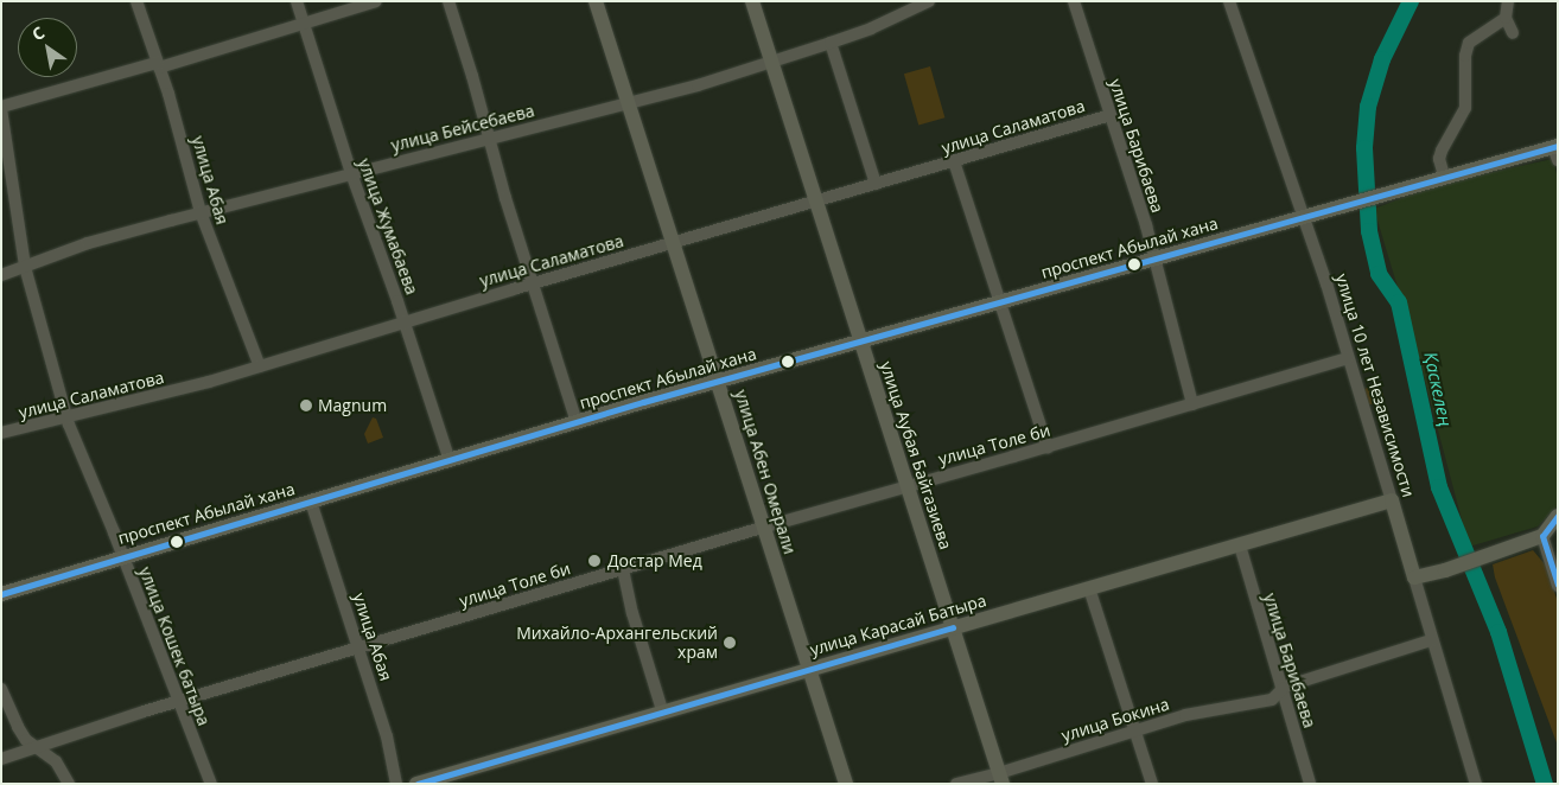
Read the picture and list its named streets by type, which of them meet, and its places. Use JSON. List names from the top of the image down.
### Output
{
  "streets": {
    "main road": [
      "проспект Абылай хана",
      "улица 10 лет Независимости",
      "улица Аубая Байгазиева",
      "улица Абен Омерали",
      "улица Карасай Батыра"
    ],
    "street": [
      "улица Саламатова",
      "улица Бейсебаева",
      "улица Барибаева",
      "улица Абая",
      "улица Жумабаева",
      "улица Толе би",
      "улица Кошек батыра",
      "улица Бокина"
    ]
  },
  "crossings": [
    ["улица Саламатова", "улица Барибаева"],
    ["улица Саламатова", "улица Абая"],
    ["улица Саламатова", "улица Жумабаева"],
    ["улица Саламатова", "улица Аубая Байгазиева"],
    ["улица Саламатова", "улица Абен Омерали"],
    ["улица Саламатова", "улица Кошек батыра"],
    ["улица Бейсебаева", "улица Абая"],
    ["улица Бейсебаева", "улица Жумабаева"],
    ["улица Бейсебаева", "улица Аубая Байгазиева"],
    ["улица Бейсебаева", "улица Абен Омерали"],
    ["улица Бейсебаева", "улица Кошек батыра"],
    ["улица Барибаева", "проспект Абылай хана"],
    ["улица Барибаева", "улица Толе би"],
    ["улица Барибаева", "улица Карасай Батыра"],
    ["улица Барибаева", "улица Бокина"],
    ["улица Абая", "проспект Абылай хана"],
    ["улица Абая", "улица Толе би"],
    ["улица Жумабаева", "проспект Абылай хана"],
    ["проспект Абылай хана", "улица 10 лет Независимости"],
    ["проспект Абылай хана", "улица Аубая Байгазиева"],
    ["проспект Абылай хана", "улица Абен Омерали"],
    ["проспект Абылай хана", "улица Кошек батыра"],
    ["улица 10 лет Независимости", "улица Толе би"],
    ["улица 10 лет Независимости", "улица Карасай Батыра"],
    ["улица 10 лет Независимости", "улица Бокина"],
    ["улица Толе би", "улица Аубая Байгазиева"],
    ["улица Толе би", "улица Абен Омерали"],
    ["улица Толе би", "улица Кошек батыра"],
    ["улица Аубая Байгазиева", "улица Карасай Батыра"],
    ["улица Аубая Байгазиева", "улица Бокина"],
    ["улица Абен Омерали", "улица Карасай Батыра"]
  ],
  "water": ["Қаскелең"],
  "places": ["Magnum", "Достар Мед", "Михайло-Архангельский храм"],
  "north": "top left"
}
